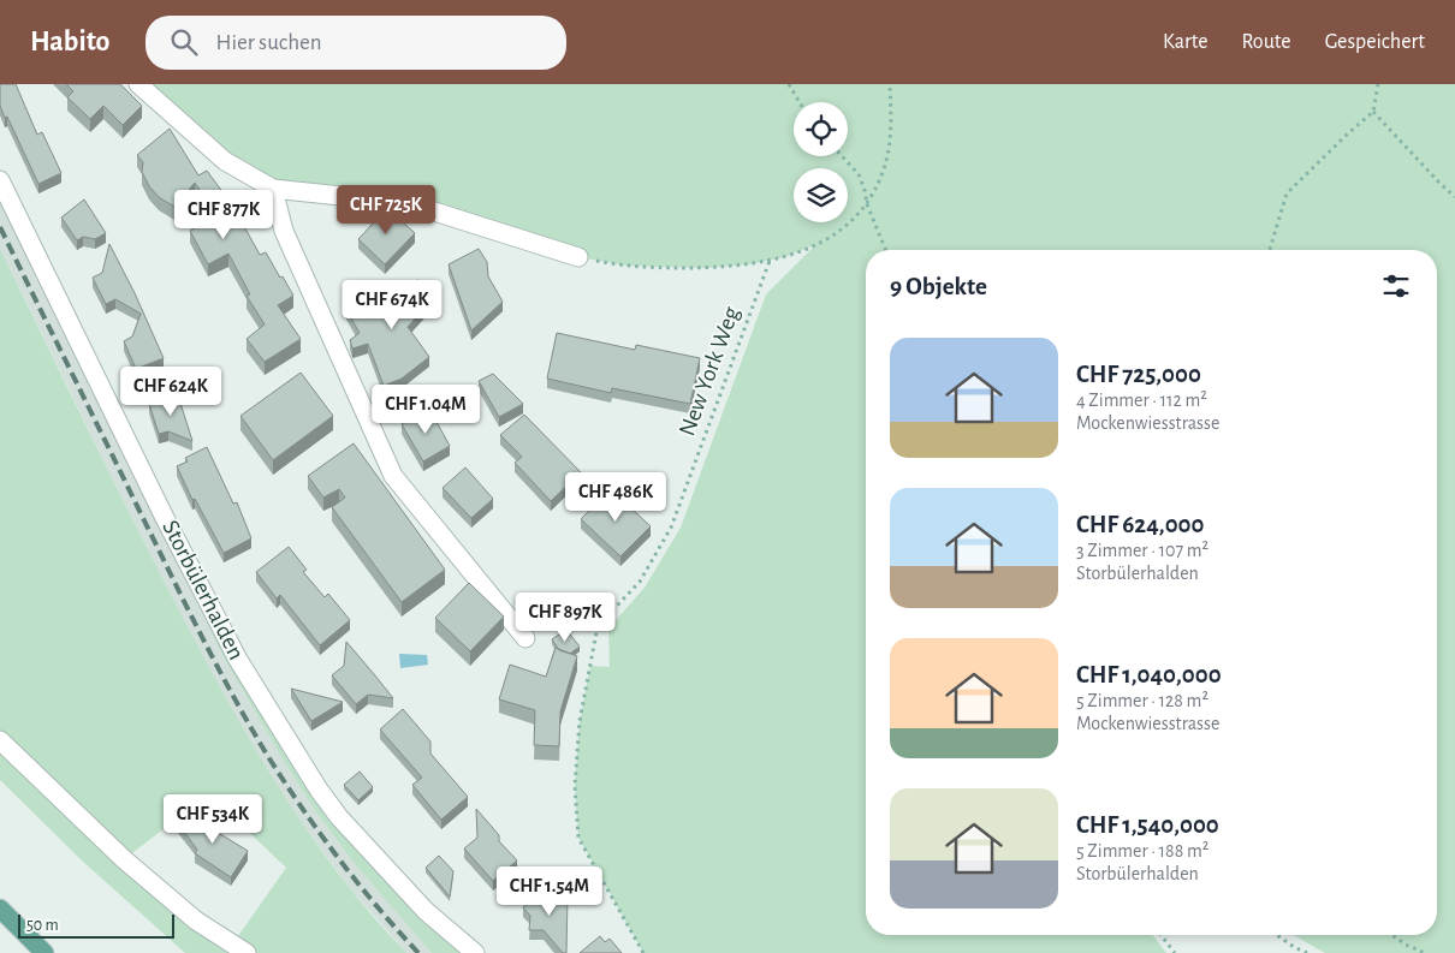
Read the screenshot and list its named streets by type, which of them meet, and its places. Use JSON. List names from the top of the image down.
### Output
{
  "streets": {
    "street": ["Storbülerhalden"],
    "path": ["New York Weg"]
  },
  "scale_bar": "50 m",
  "page": {
    "header": "Habito",
    "search": "Hier suchen",
    "nav": ["Karte", "Route", "Gespeichert"],
    "price": [
      "CHF 725K",
      "CHF 877K",
      "CHF 674K",
      "CHF 624K",
      "CHF 1.04M",
      "CHF 486K",
      "CHF 897K",
      "CHF 534K",
      "CHF 1.54M"
    ],
    "heading": "9 Objekte",
    "list": [
      {
        "name": "CHF 725,000",
        "note": "4 Zimmer · 112 m² · Mockenwiesstrasse"
      },
      {
        "name": "CHF 624,000",
        "note": "3 Zimmer · 107 m² · Storbülerhalden"
      },
      {
        "name": "CHF 1,040,000",
        "note": "5 Zimmer · 128 m² · Mockenwiesstrasse"
      },
      {
        "name": "CHF 1,540,000",
        "note": "5 Zimmer · 188 m² · Storbülerhalden"
      }
    ],
    "scale": "50 m"
  }
}
